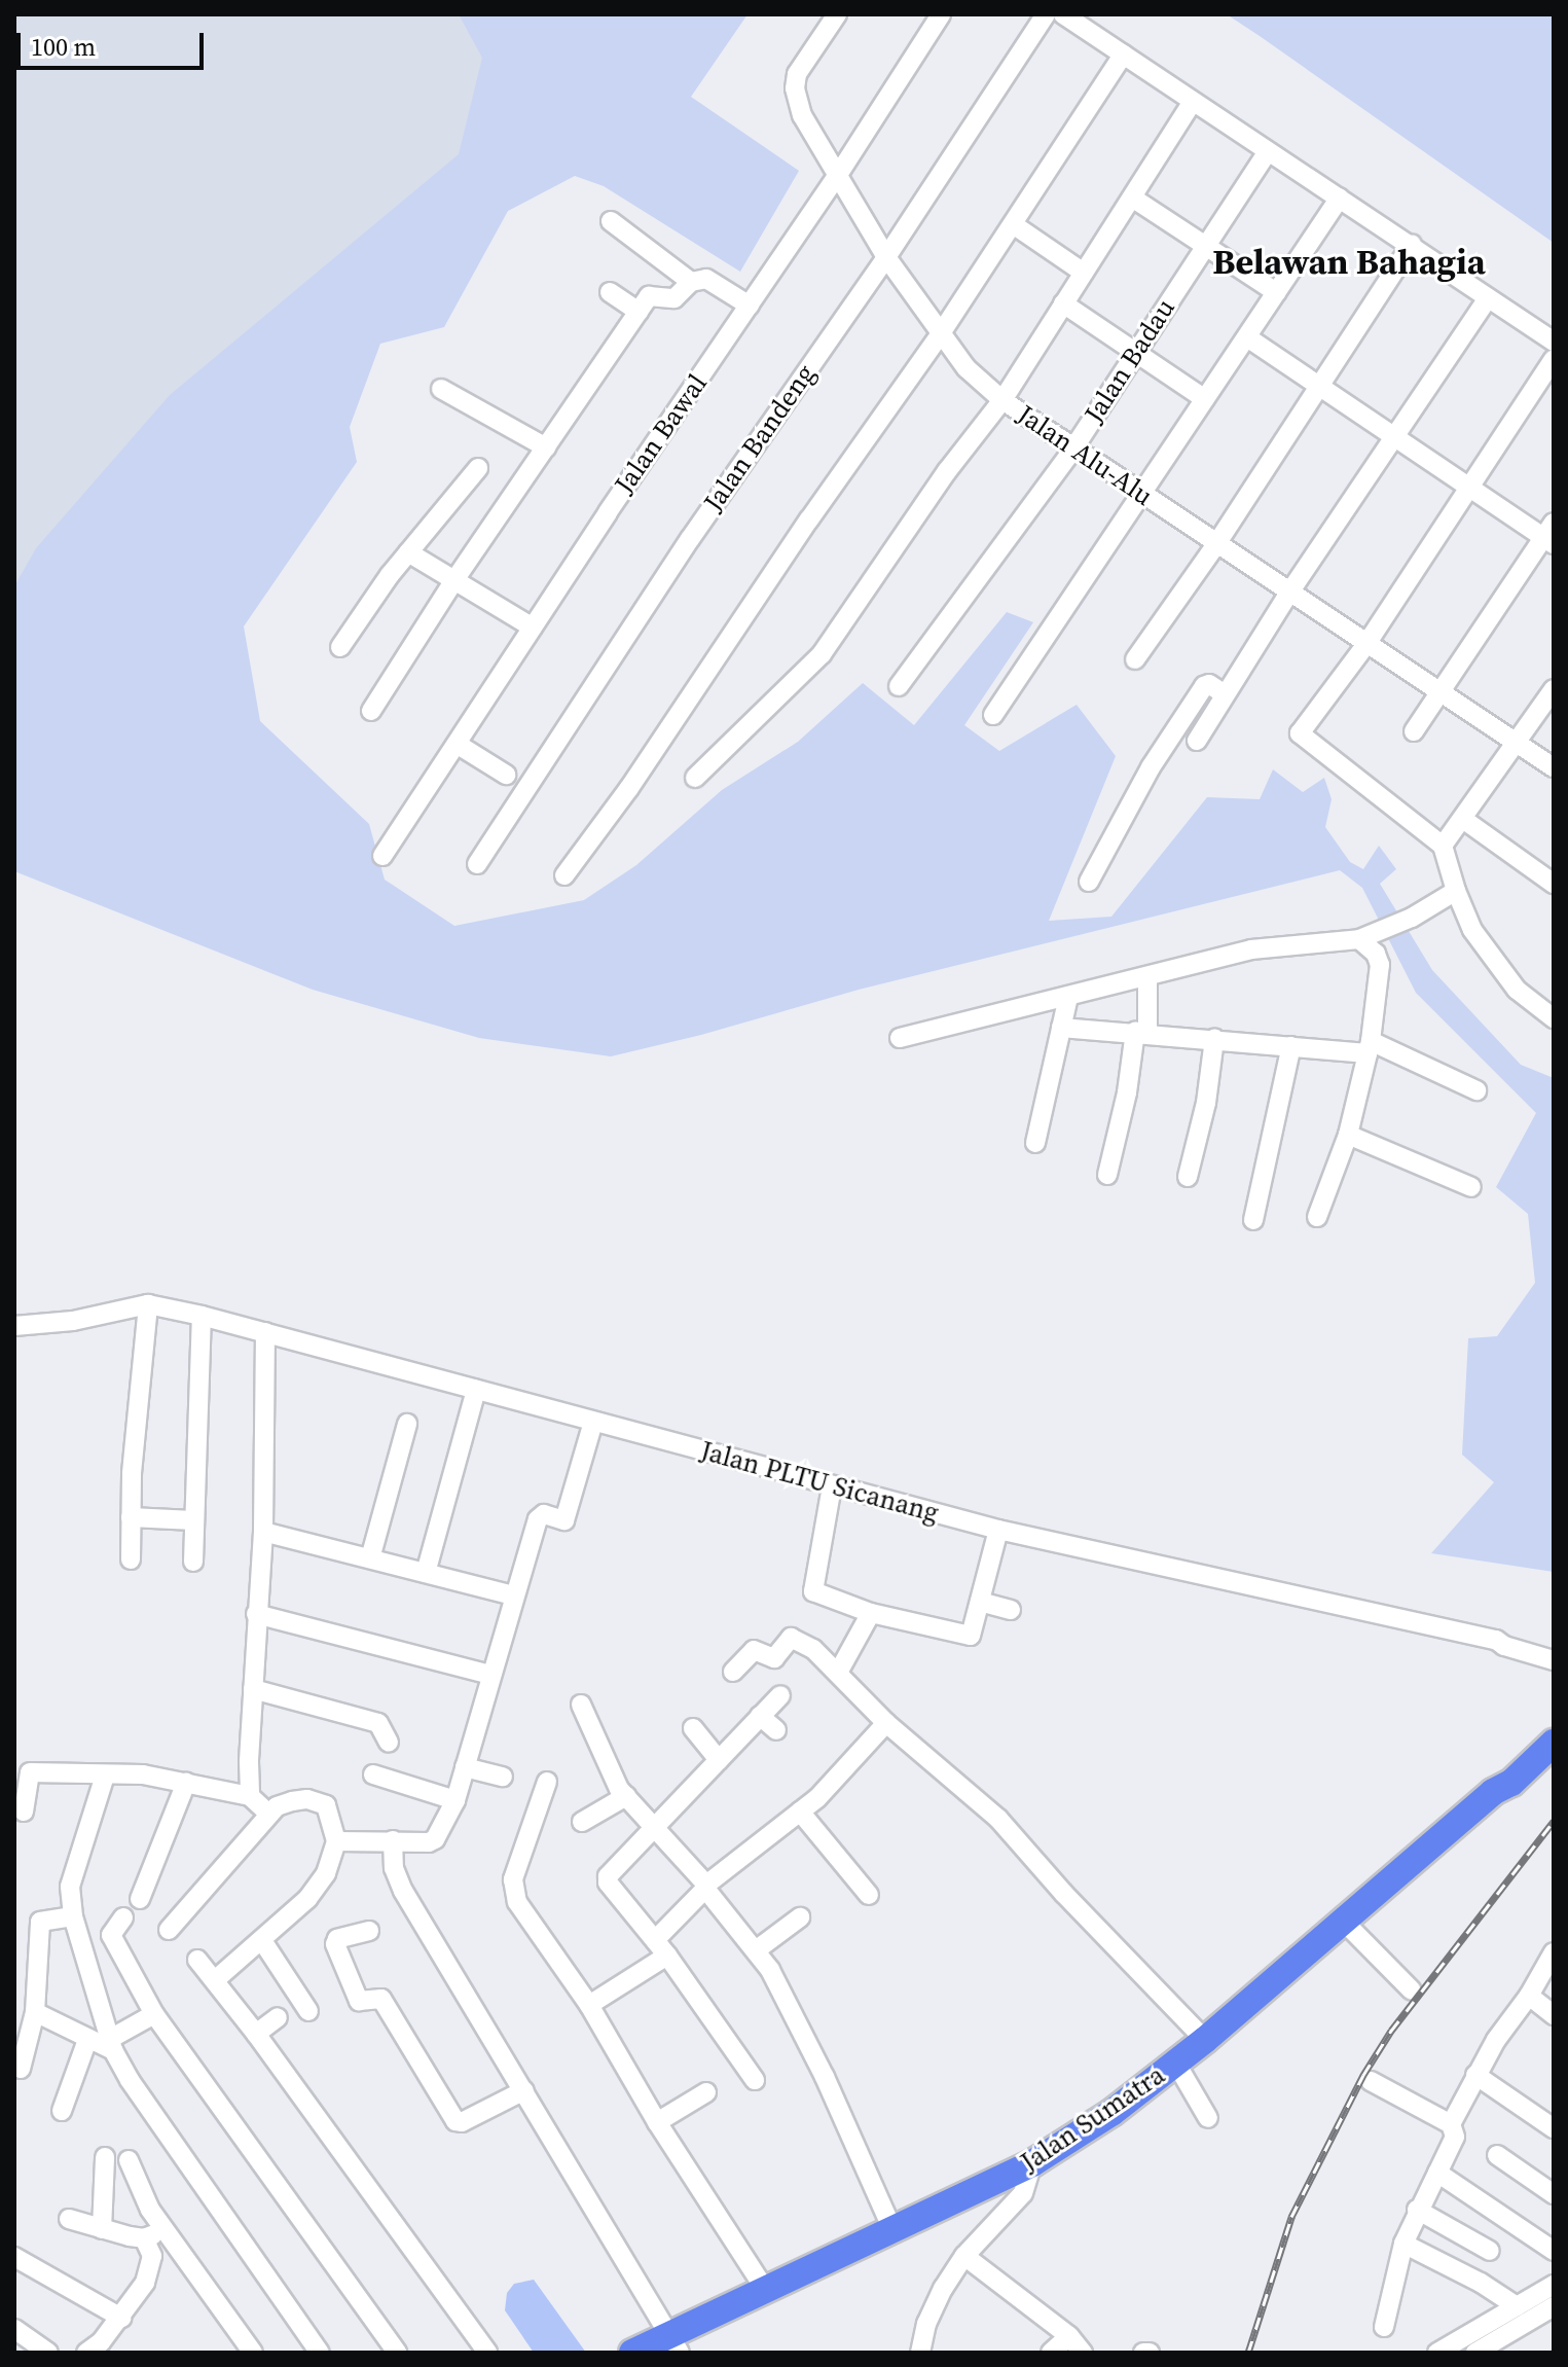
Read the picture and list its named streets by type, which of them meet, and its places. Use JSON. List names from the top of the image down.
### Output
{
  "streets": {
    "highway": ["Jalan Sumatra"],
    "street": [
      "Jalan Badau",
      "Jalan Bawal",
      "Jalan Bandeng",
      "Jalan Alu-Alu",
      "Jalan PLTU Sicanang"
    ]
  },
  "crossings": [
    ["Jalan Badau", "Jalan Alu-Alu"],
    ["Jalan Bawal", "Jalan Alu-Alu"],
    ["Jalan Bandeng", "Jalan Alu-Alu"]
  ],
  "districts": ["Belawan Bahagia"],
  "scale_bar": "100 m"
}
